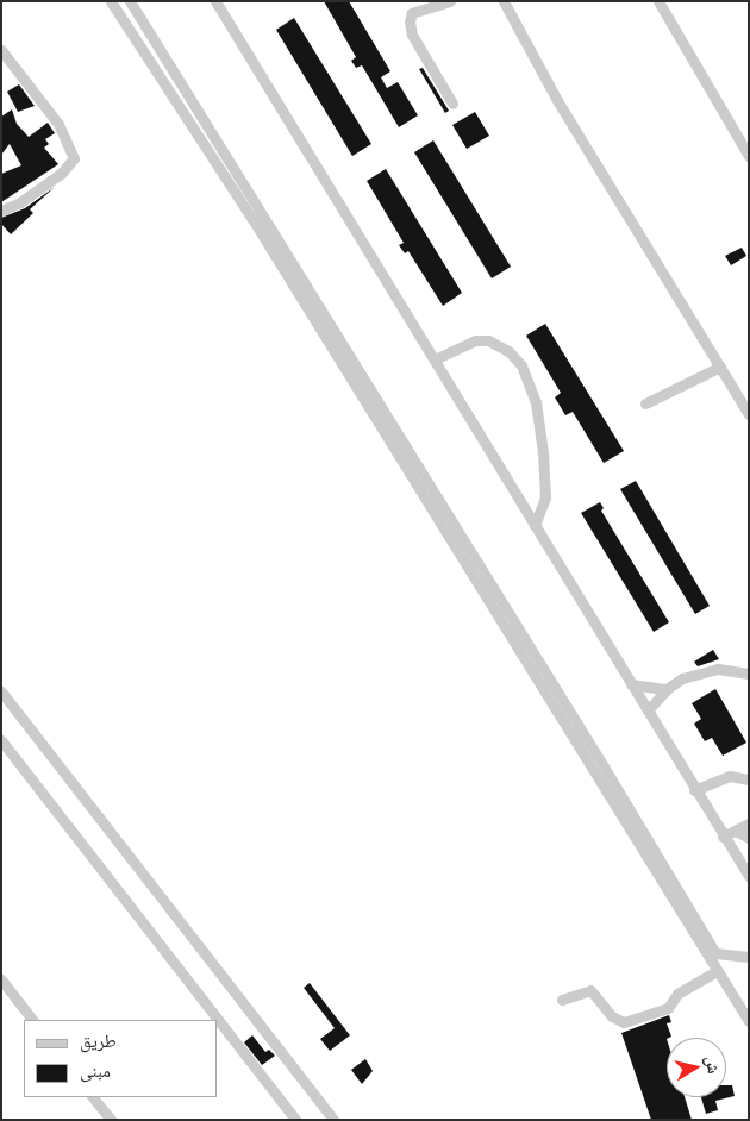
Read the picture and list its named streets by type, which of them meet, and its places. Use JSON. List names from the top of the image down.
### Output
{
  "legend": ["طريق", "مبنى"],
  "north": "right"
}
